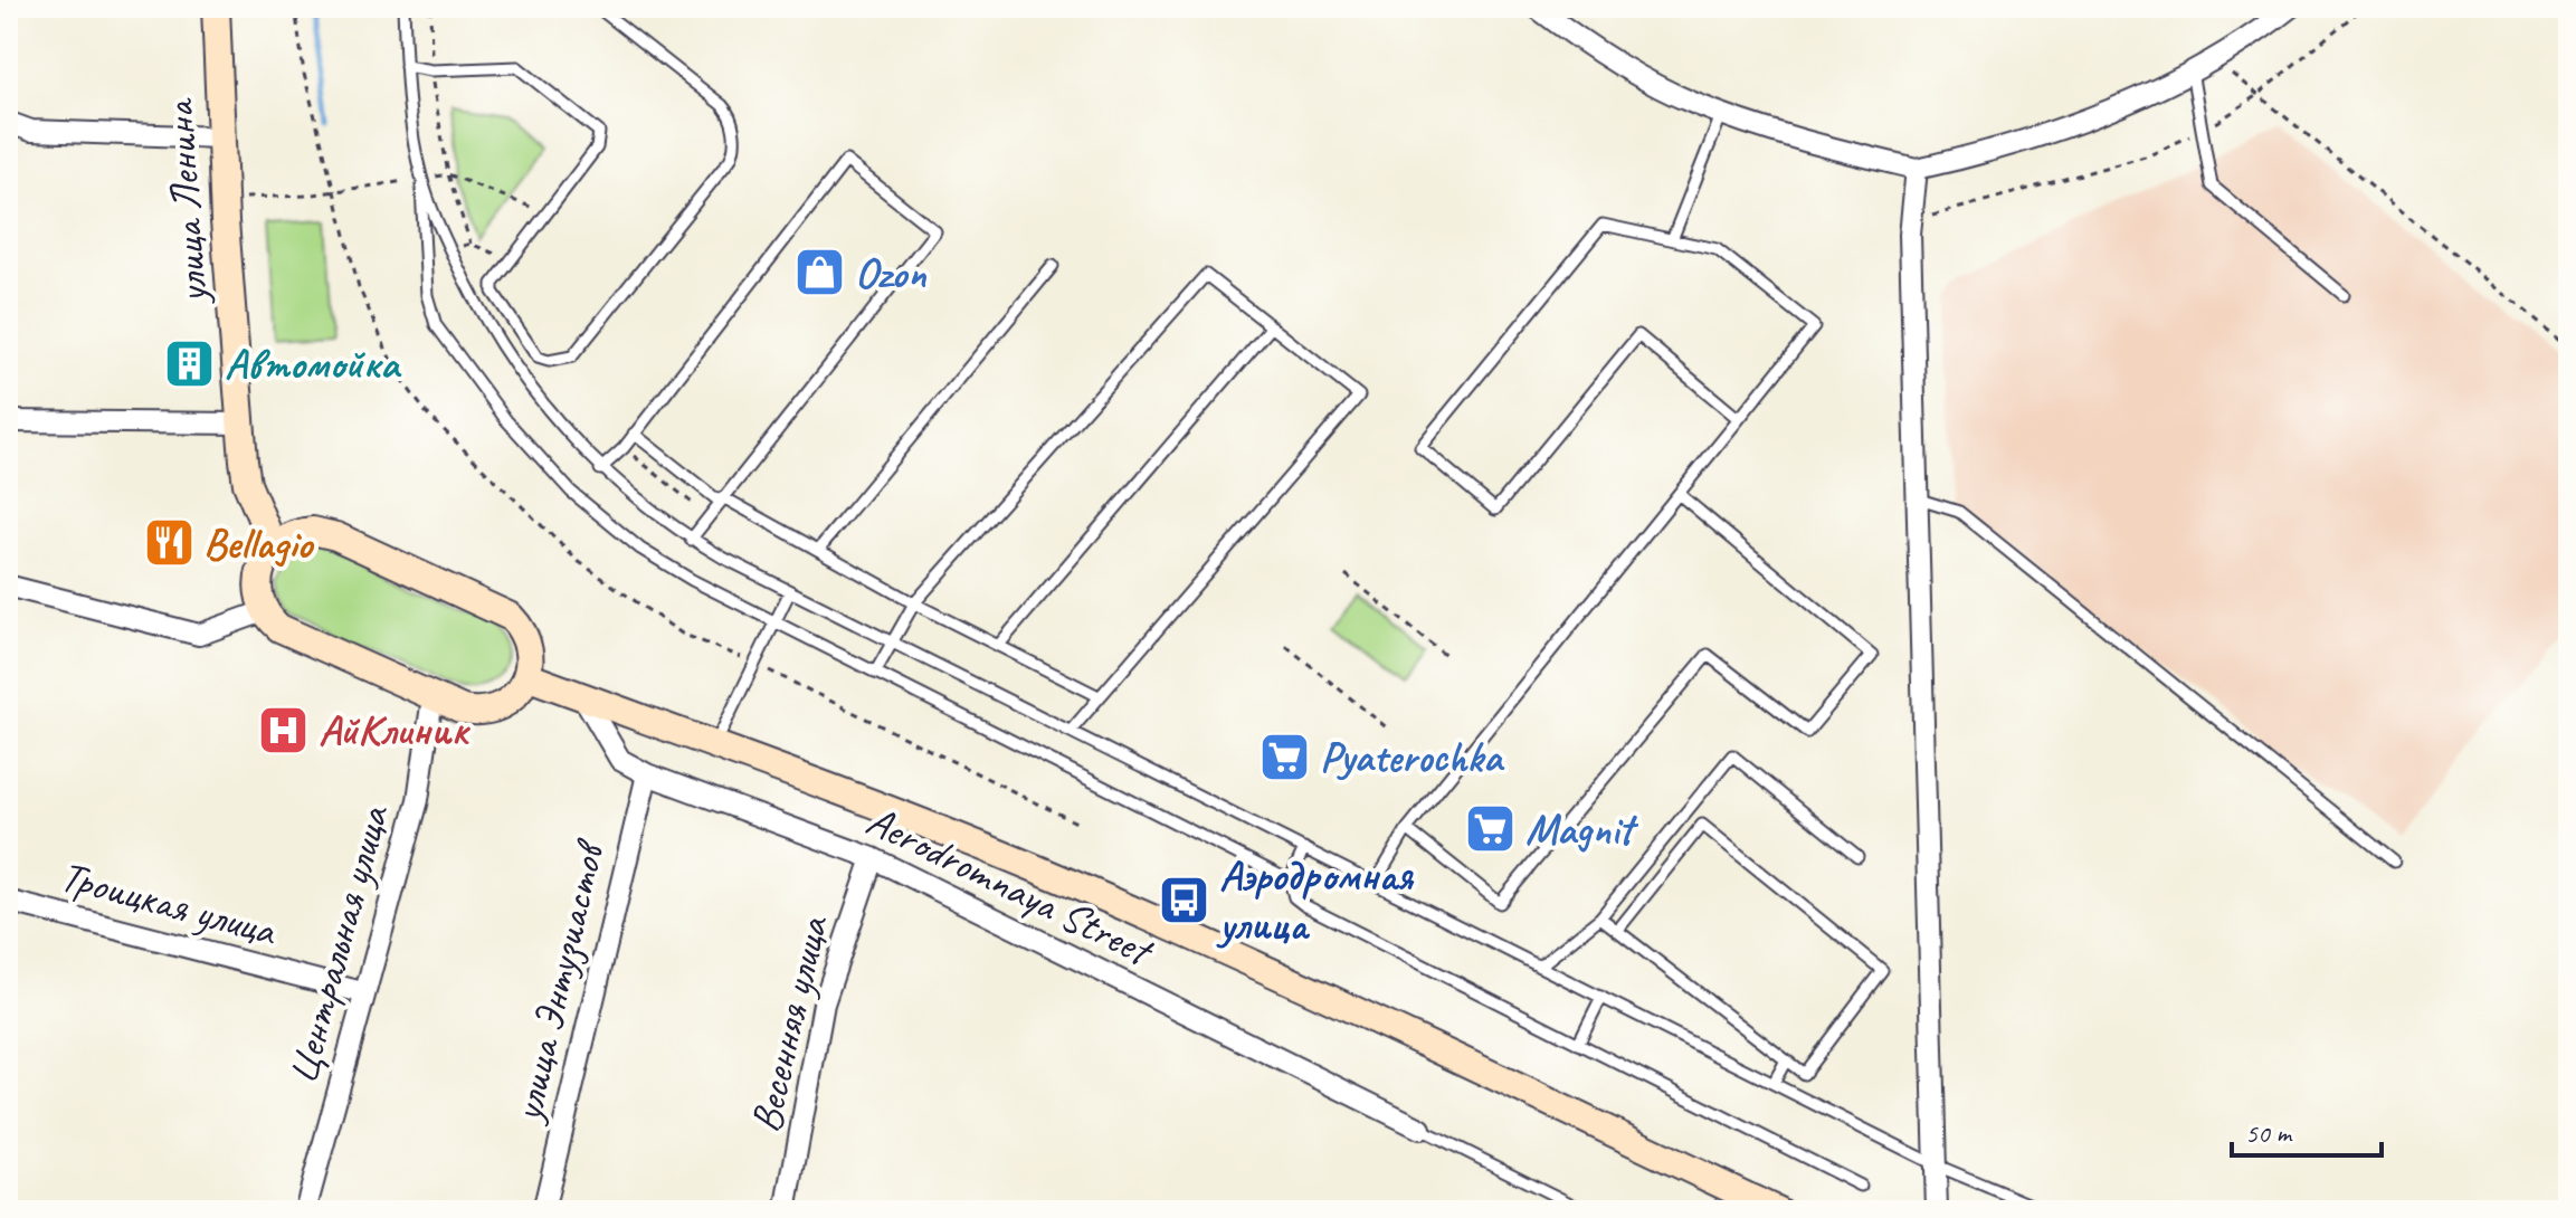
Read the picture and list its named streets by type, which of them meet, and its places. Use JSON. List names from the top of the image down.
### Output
{
  "streets": {
    "street": [
      "улица Ленина",
      "Aerodromnaya Street",
      "Троицкая улица",
      "Центральная улица",
      "улица Энтузиастов",
      "Весенняя улица"
    ]
  },
  "crossings": [
    ["Aerodromnaya Street", "улица Энтузиастов"],
    ["Aerodromnaya Street", "Весенняя улица"],
    ["Троицкая улица", "Центральная улица"]
  ],
  "places": {
    "shop": ["Ozon"],
    "building": ["Автомойка"],
    "restaurant": ["Bellagio"],
    "hospital": ["АйКлиник"],
    "supermarket": ["Pyaterochka", "Magnit"],
    "bus stop": ["Аэродромная улица"]
  },
  "scale_bar": "50 m"
}
